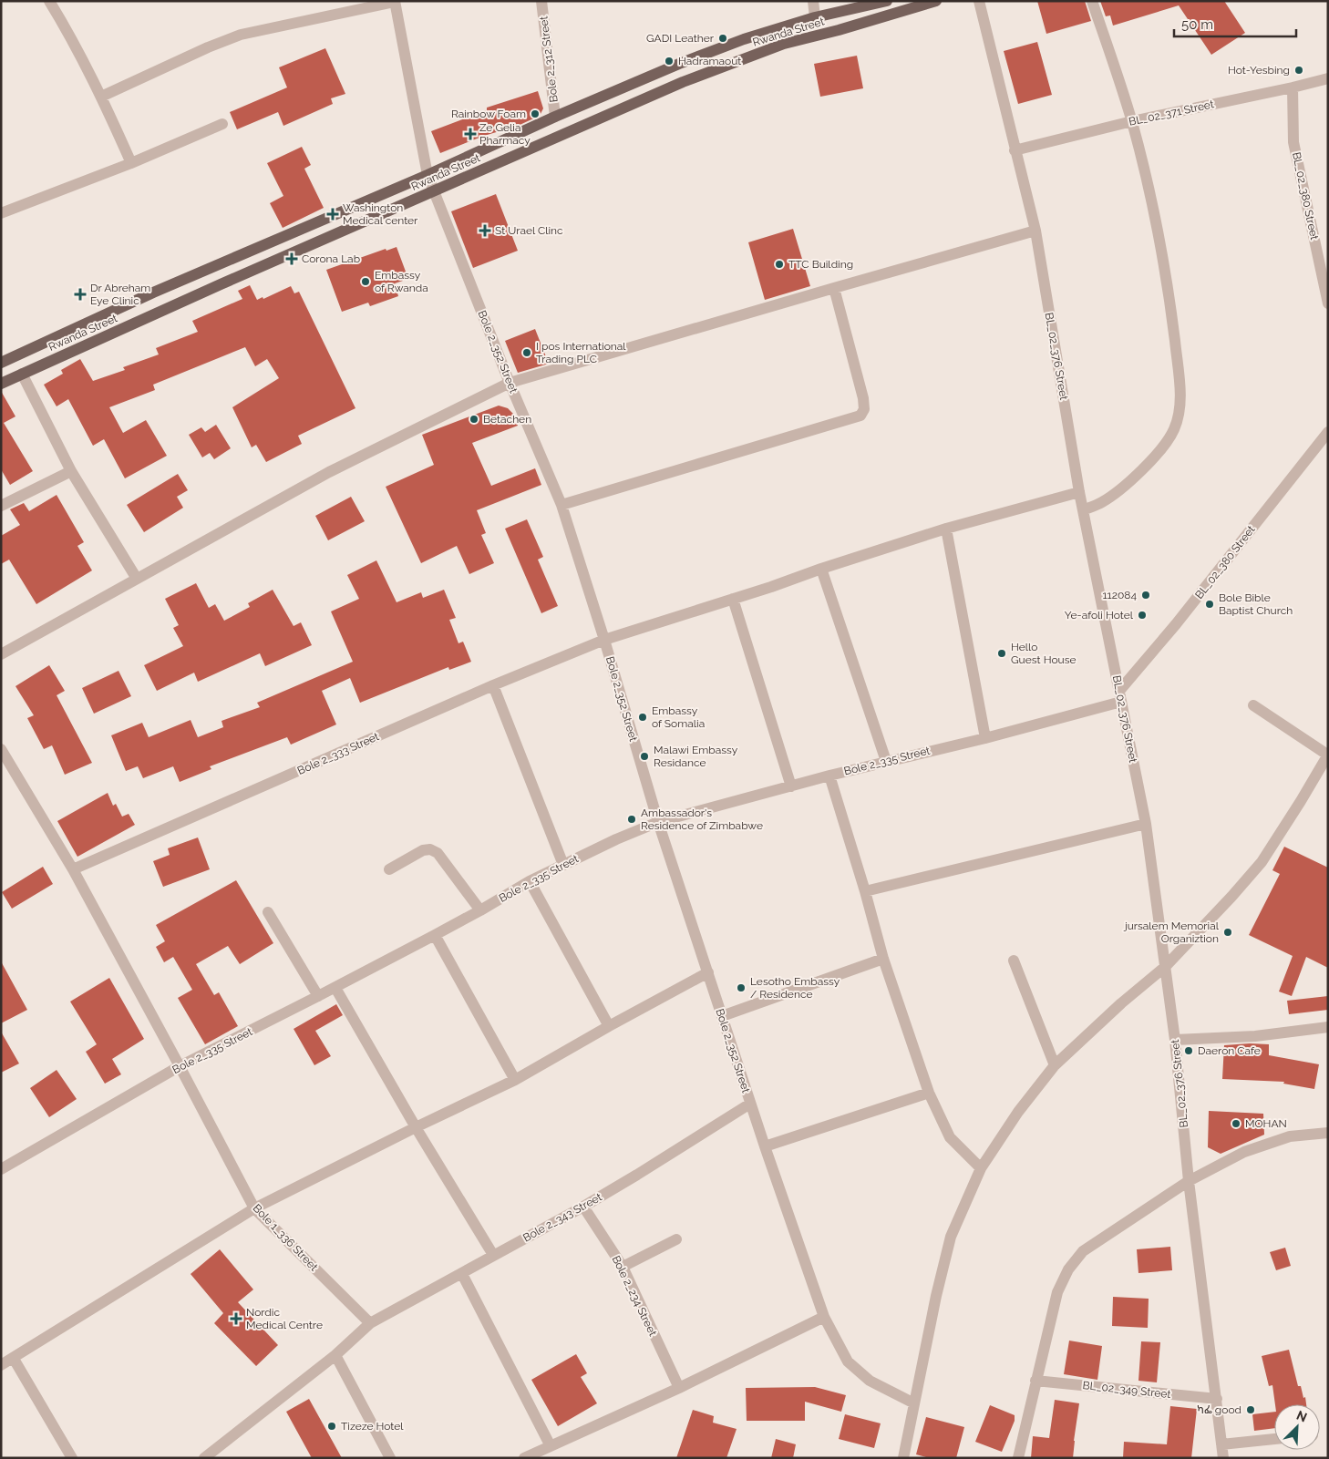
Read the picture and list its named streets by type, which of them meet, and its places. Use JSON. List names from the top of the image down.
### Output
{
  "streets": {
    "main road": ["Rwanda Street"],
    "street": [
      "Bole 2_312 Street",
      "BL_02_371 Street",
      "BL_02_380 Street",
      "Bole 2_352 Street",
      "BL_02_376 Street",
      "Bole 2_333 Street",
      "Bole 2_335 Street",
      "Bole 2_343 Street",
      "Bole 1_336 Street",
      "Bole 2_234 Street",
      "BL_02_349 Street"
    ]
  },
  "crossings": [
    ["Rwanda Street", "Bole 2_312 Street"],
    ["Rwanda Street", "Bole 2_352 Street"],
    ["BL_02_371 Street", "BL_02_380 Street"],
    ["BL_02_371 Street", "BL_02_376 Street"],
    ["BL_02_380 Street", "BL_02_376 Street"],
    ["BL_02_380 Street", "Bole 2_335 Street"],
    ["Bole 2_352 Street", "Bole 2_333 Street"],
    ["Bole 2_352 Street", "Bole 2_335 Street"],
    ["Bole 2_352 Street", "Bole 2_343 Street"],
    ["BL_02_376 Street", "Bole 2_333 Street"],
    ["BL_02_376 Street", "Bole 2_335 Street"],
    ["BL_02_376 Street", "BL_02_349 Street"],
    ["Bole 2_333 Street", "Bole 1_336 Street"],
    ["Bole 2_335 Street", "Bole 1_336 Street"],
    ["Bole 2_343 Street", "Bole 1_336 Street"],
    ["Bole 2_343 Street", "Bole 2_234 Street"]
  ],
  "places": {
    "other": [
      "GADI Leather",
      "Hadramaout",
      "Hot-Yesbing",
      "Rainbow Foam",
      "TTC Building",
      "Embassy of Rwanda",
      "I pos International Trading PLC",
      "Betachen",
      "112084",
      "Bole Bible Baptist Church",
      "Ye-afoli Hotel",
      "Hello Guest House",
      "Embassy of Somalia",
      "Malawi Embassy Residance",
      "Ambassador's Residence of Zimbabwe",
      "jursalem Memorial Organiztion",
      "Lesotho Embassy / Residence",
      "Daeron Cafe",
      "MOHAN",
      "ካፌ good",
      "Tizeze Hotel"
    ],
    "health": [
      "Ze Gelia Pharmacy",
      "Washington Medical center",
      "St Urael Clinc",
      "Corona Lab",
      "Dr Abreham Eye Clinic",
      "Nordic Medical Centre"
    ]
  },
  "scale_bar": "50 m",
  "north": "top right"
}
